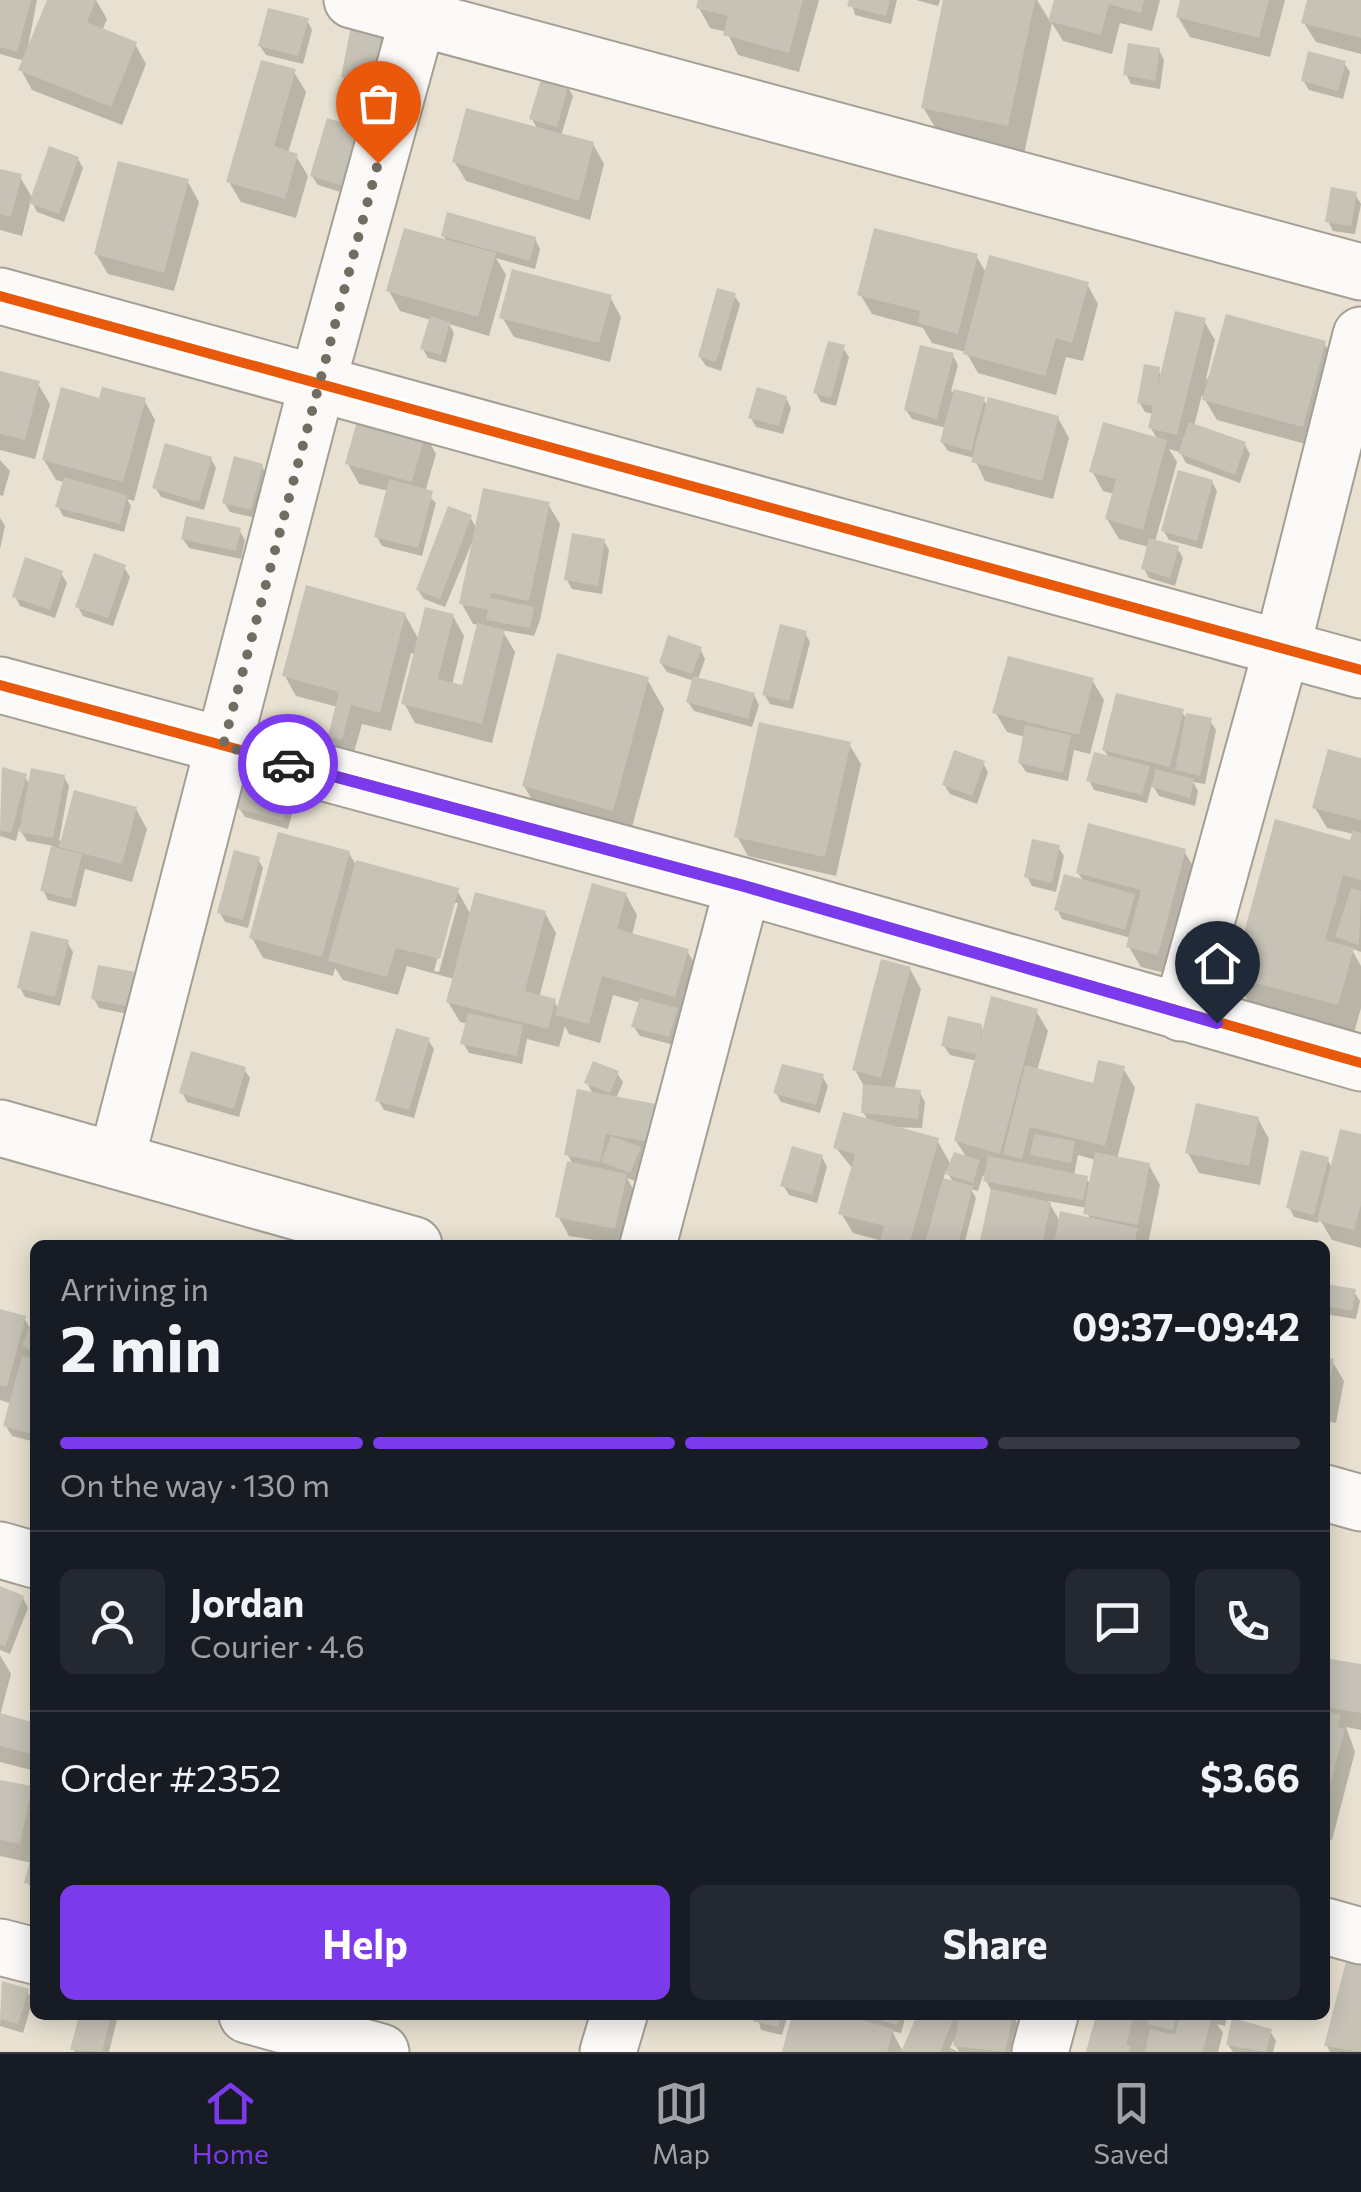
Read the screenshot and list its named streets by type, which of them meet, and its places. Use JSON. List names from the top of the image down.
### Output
{
  "page": {
    "heading": ["2 min", "Arriving in", "09:37–09:42"],
    "panel": [
      "Jordan",
      "Courier · 4.6",
      "Order #2352",
      "$3.66"
    ],
    "bar": "On the way · 130 m",
    "buttons": ["Help", "Share"],
    "tabs": ["Home", "Map", "Saved"]
  }
}
